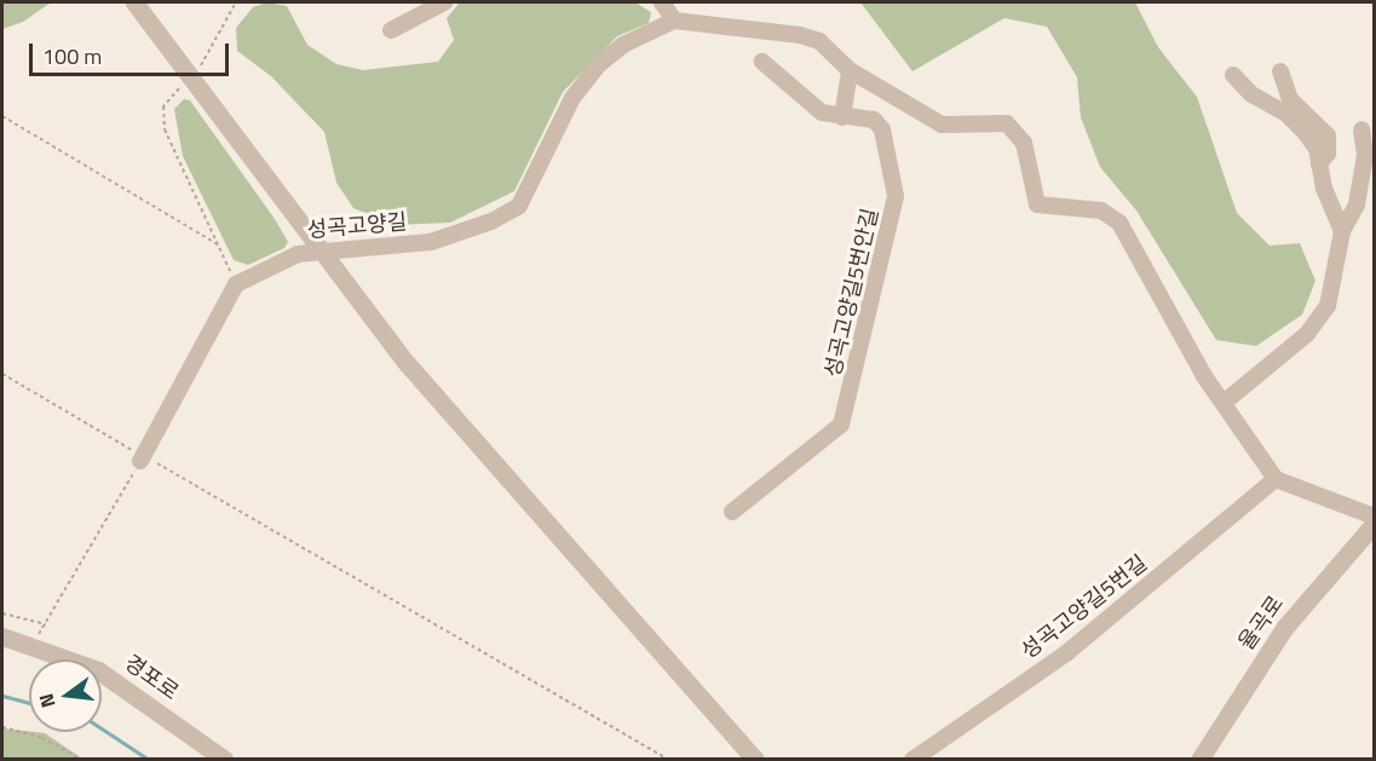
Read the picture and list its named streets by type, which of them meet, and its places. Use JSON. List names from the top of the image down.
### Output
{
  "streets": {
    "street": [
      "성곡고양길",
      "성곡고양길5번안길",
      "성곡고양길5번길",
      "율곡로",
      "경포로"
    ]
  },
  "scale_bar": "100 m",
  "north": "left"
}
